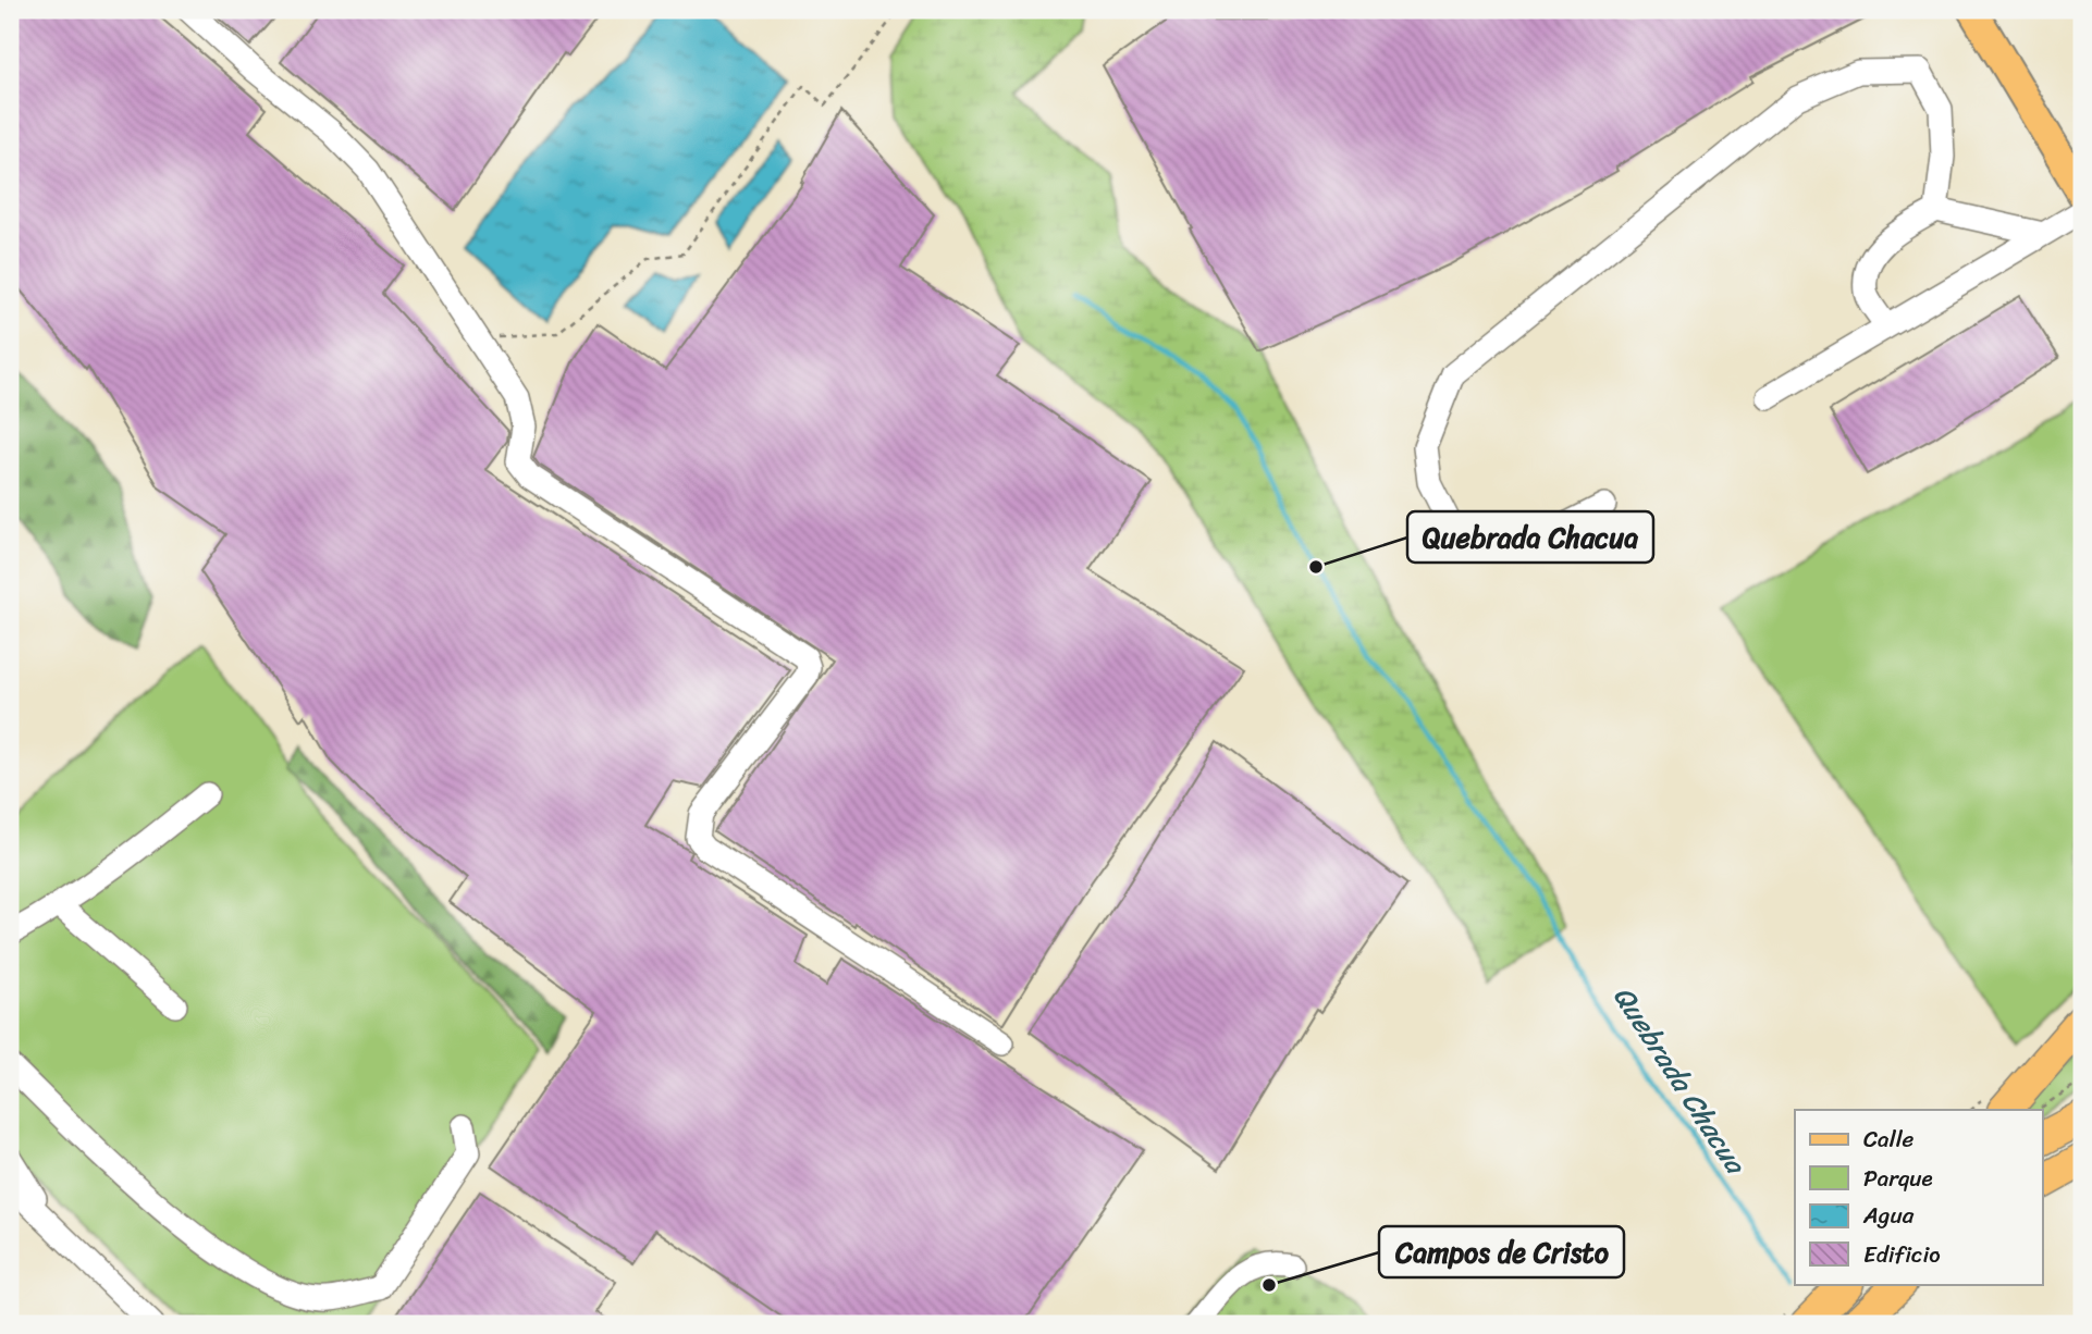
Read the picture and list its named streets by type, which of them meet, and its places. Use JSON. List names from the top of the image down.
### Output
{
  "water": ["Quebrada Chacua"],
  "places": ["Quebrada Chacua", "Campos de Cristo"],
  "legend": [
    "Calle",
    "Parque",
    "Agua",
    "Edificio"
  ]
}
